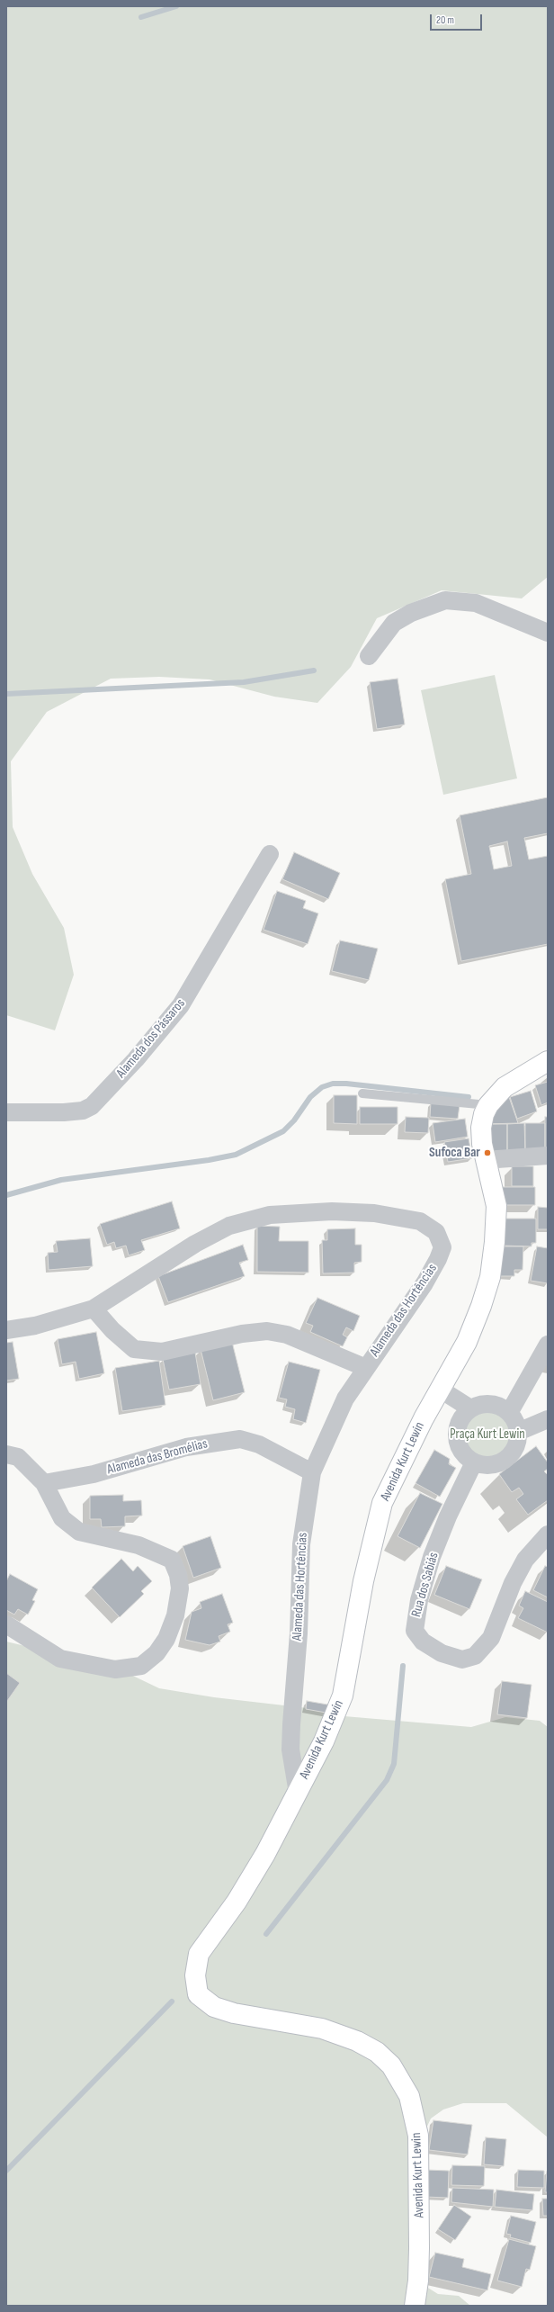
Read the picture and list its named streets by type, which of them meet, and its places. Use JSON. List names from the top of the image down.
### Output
{
  "streets": {
    "main road": ["Avenida Kurt Lewin"],
    "street": [
      "Alameda dos Pássaros",
      "Alameda das Hortências",
      "Alameda das Bromélias",
      "Rua dos Sabiás"
    ]
  },
  "crossings": [
    ["Alameda das Hortências", "Alameda das Bromélias"],
    ["Alameda das Hortências", "Avenida Kurt Lewin"]
  ],
  "parks": ["Praça Kurt Lewin"],
  "places": ["Sufoca Bar"],
  "scale_bar": "20 m"
}
